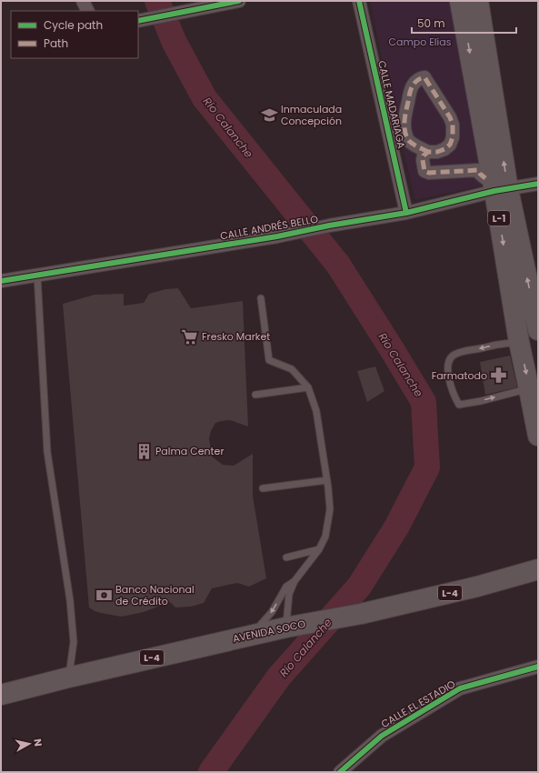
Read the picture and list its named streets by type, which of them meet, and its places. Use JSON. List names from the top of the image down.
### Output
{
  "streets": {
    "main road": ["L-1", "L-4", "AVENIDA SOCO"],
    "street": ["CALLE MADARIAGA", "CALLE ANDRÉS BELLO", "CALLE EL ESTADIO"]
  },
  "crossings": [
    ["CALLE MADARIAGA", "CALLE ANDRÉS BELLO"],
    ["L-1", "CALLE ANDRÉS BELLO"]
  ],
  "water": ["Río Calanche"],
  "parks": ["Campo Elías"],
  "places": {
    "school or university": ["Inmaculada Concepción"],
    "supermarket": ["Fresko Market"],
    "pharmacy": ["Farmatodo"],
    "building": ["Palma Center"],
    "bank": ["Banco Nacional de Crédito"]
  },
  "legend": ["Cycle path", "Path"],
  "scale_bar": "50 m",
  "north": "right"
}
